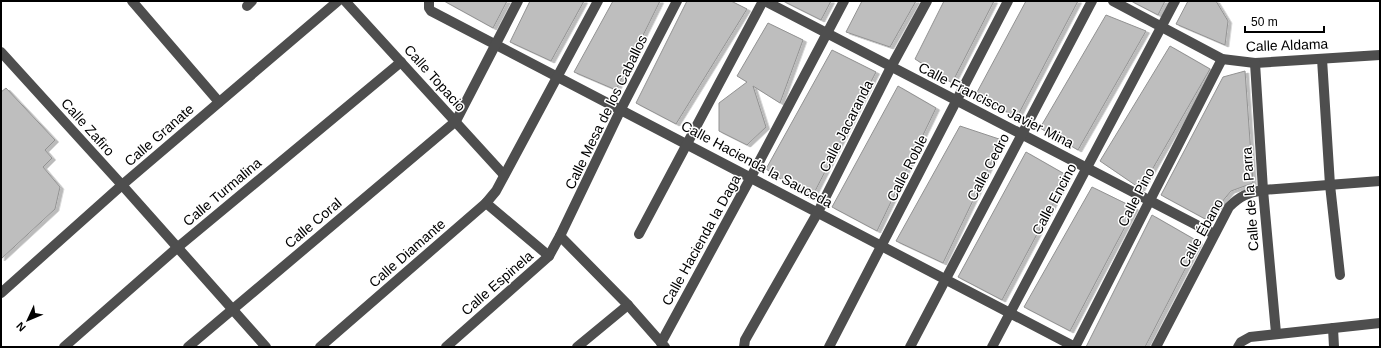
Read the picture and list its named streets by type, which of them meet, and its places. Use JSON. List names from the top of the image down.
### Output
{
  "streets": {
    "street": [
      "Calle Aldama",
      "Calle Topacio",
      "Calle Francisco Javier Mina",
      "Calle Mesa de los Caballos",
      "Calle Jacaranda",
      "Calle Zafiro",
      "Calle Granate",
      "Calle Hacienda la Sauceda",
      "Calle Cedro",
      "Calle Roble",
      "Calle Turmalina",
      "Calle Pino",
      "Calle Encino",
      "Calle de la Parra",
      "Calle Coral",
      "Calle Ébano",
      "Calle Hacienda la Daga",
      "Calle Diamante",
      "Calle Espinela"
    ]
  },
  "crossings": [
    ["Calle Aldama", "Calle Pino"],
    ["Calle Aldama", "Calle Encino"],
    ["Calle Aldama", "Calle de la Parra"],
    ["Calle Topacio", "Calle Turmalina"],
    ["Calle Topacio", "Calle Coral"],
    ["Calle Topacio", "Calle Diamante"],
    ["Calle Francisco Javier Mina", "Calle Jacaranda"],
    ["Calle Francisco Javier Mina", "Calle Cedro"],
    ["Calle Francisco Javier Mina", "Calle Roble"],
    ["Calle Francisco Javier Mina", "Calle Pino"],
    ["Calle Francisco Javier Mina", "Calle Encino"],
    ["Calle Francisco Javier Mina", "Calle Ébano"],
    ["Calle Francisco Javier Mina", "Calle Hacienda la Daga"],
    ["Calle Mesa de los Caballos", "Calle Hacienda la Sauceda"],
    ["Calle Mesa de los Caballos", "Calle Espinela"],
    ["Calle Jacaranda", "Calle Hacienda la Sauceda"],
    ["Calle Zafiro", "Calle Granate"],
    ["Calle Zafiro", "Calle Turmalina"],
    ["Calle Zafiro", "Calle Coral"],
    ["Calle Hacienda la Sauceda", "Calle Cedro"],
    ["Calle Hacienda la Sauceda", "Calle Roble"],
    ["Calle Hacienda la Sauceda", "Calle Pino"],
    ["Calle Hacienda la Sauceda", "Calle Encino"],
    ["Calle Hacienda la Sauceda", "Calle Hacienda la Daga"],
    ["Calle Hacienda la Sauceda", "Calle Diamante"],
    ["Calle de la Parra", "Calle Ébano"]
  ],
  "scale_bar": "50 m",
  "north": "bottom left"
}
